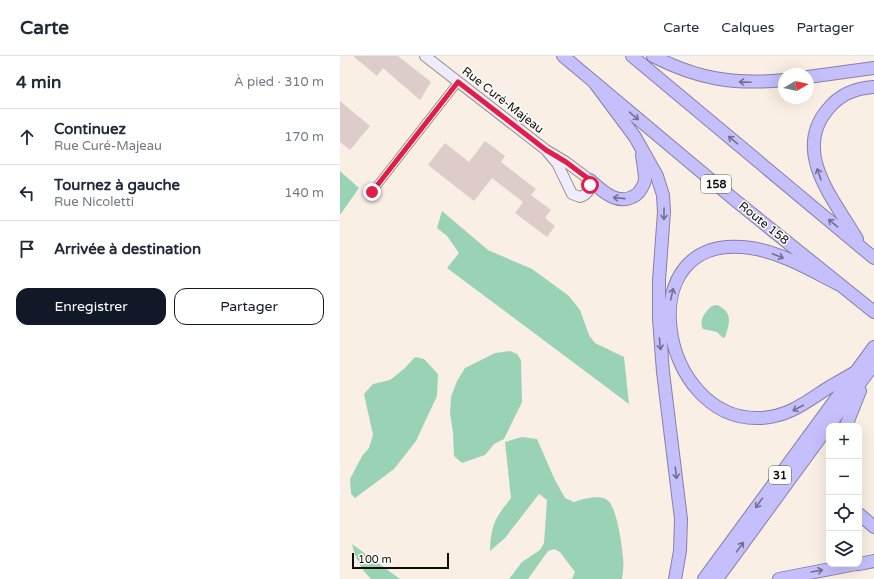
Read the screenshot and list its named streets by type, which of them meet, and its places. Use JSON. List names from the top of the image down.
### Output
{
  "streets": {
    "highway": ["158", "Route 158", "31"],
    "street": ["Rue Curé-Majeau"]
  },
  "scale_bar": "100 m",
  "north": "right",
  "page": {
    "header": "Carte",
    "nav": ["Carte", "Calques", "Partager"],
    "heading": ["4 min", "À pied · 310 m"],
    "list": [
      ["Continuez", "Rue Curé-Majeau", "170 m"],
      ["Tournez à gauche", "Rue Nicoletti", "140 m"],
      "Arrivée à destination"
    ],
    "buttons": ["Enregistrer", "Partager"],
    "map_buttons": ["+", "−"],
    "scale": "100 m"
  }
}
